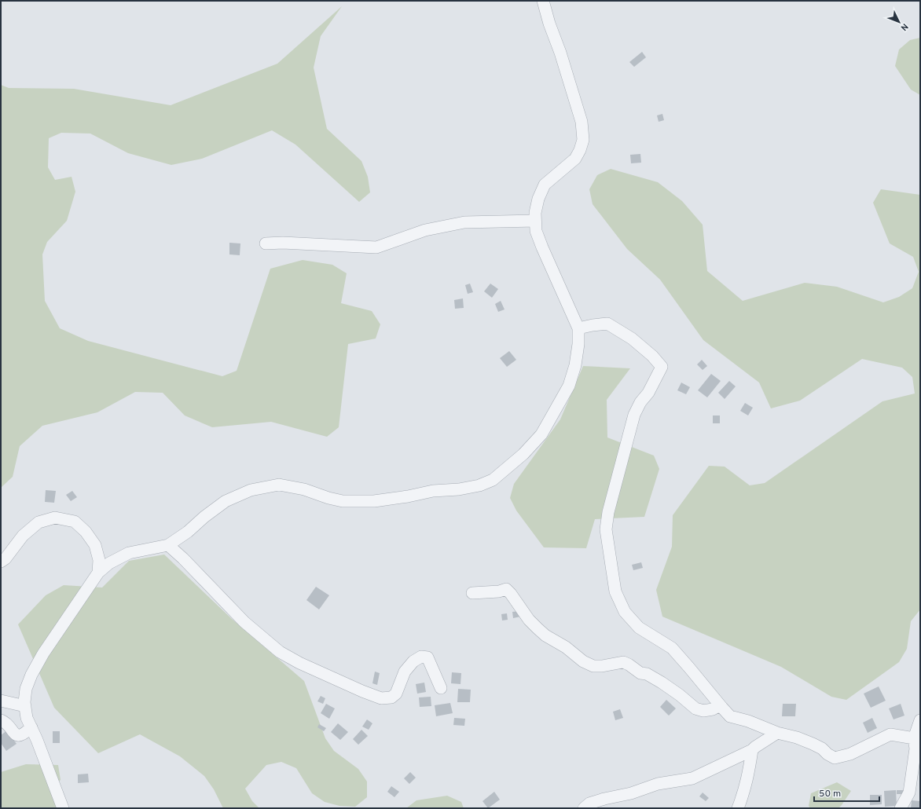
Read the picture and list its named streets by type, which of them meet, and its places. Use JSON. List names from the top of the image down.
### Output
{
  "scale_bar": "50 m",
  "north": "bottom right"
}
